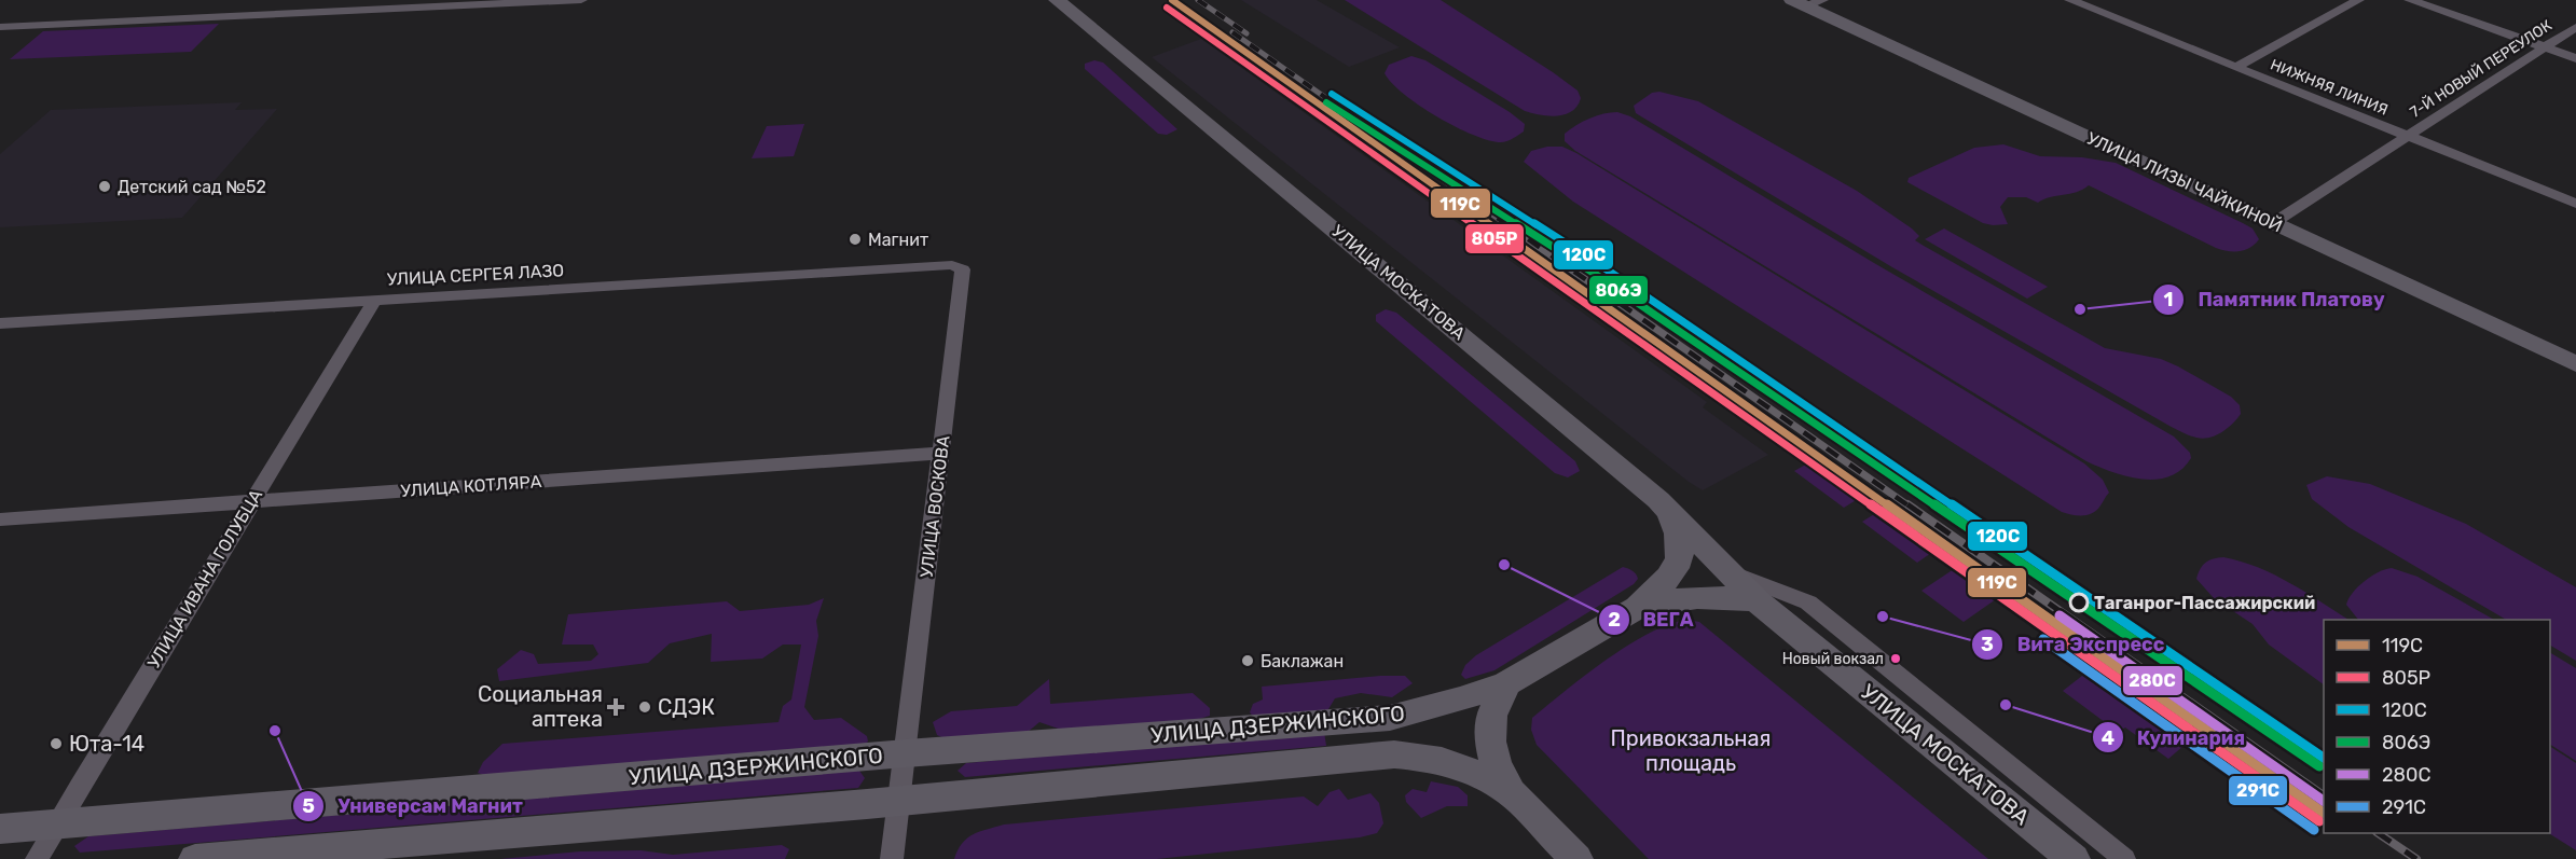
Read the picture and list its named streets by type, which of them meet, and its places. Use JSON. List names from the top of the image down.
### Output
{
  "streets": {
    "main road": ["УЛИЦА ЛИЗЫ ЧАЙКИНОЙ", "УЛИЦА МОСКАТОВА", "УЛИЦА ДЗЕРЖИНСКОГО"],
    "street": [
      "7-Й НОВЫЙ ПЕРЕУЛОК",
      "НИЖНЯЯ ЛИНИЯ",
      "УЛИЦА СЕРГЕЯ ЛАЗО",
      "УЛИЦА КОТЛЯРА",
      "УЛИЦА ВОСКОВА",
      "УЛИЦА ИВАНА ГОЛУБЦА"
    ]
  },
  "crossings": [
    ["7-Й НОВЫЙ ПЕРЕУЛОК", "НИЖНЯЯ ЛИНИЯ"],
    ["7-Й НОВЫЙ ПЕРЕУЛОК", "УЛИЦА ЛИЗЫ ЧАЙКИНОЙ"],
    ["УЛИЦА СЕРГЕЯ ЛАЗО", "УЛИЦА ВОСКОВА"],
    ["УЛИЦА СЕРГЕЯ ЛАЗО", "УЛИЦА ИВАНА ГОЛУБЦА"],
    ["УЛИЦА КОТЛЯРА", "УЛИЦА ВОСКОВА"],
    ["УЛИЦА КОТЛЯРА", "УЛИЦА ИВАНА ГОЛУБЦА"],
    ["УЛИЦА ВОСКОВА", "УЛИЦА ДЗЕРЖИНСКОГО"],
    ["УЛИЦА ИВАНА ГОЛУБЦА", "УЛИЦА ДЗЕРЖИНСКОГО"]
  ],
  "parks": ["Привокзальная площадь"],
  "places": {
    "other": [
      "Детский сад №52",
      "Магнит",
      "Памятник Платову",
      "ВЕГА",
      "Таганрог-Пассажирский",
      "Вита Экспресс",
      "Новый вокзал",
      "Баклажан",
      "Кулинария",
      "СДЭК",
      "Универсам Магнит",
      "Юта-14"
    ],
    "health": ["Социальная аптека"]
  },
  "lines": [
    "transit line 119С",
    "transit line 805Р",
    "transit line 120С",
    "transit line 806Э",
    "transit line 280С",
    "transit line 291С"
  ],
  "legend": [
    "119С",
    "805Р",
    "120С",
    "806Э",
    "280С",
    "291С"
  ]
}
